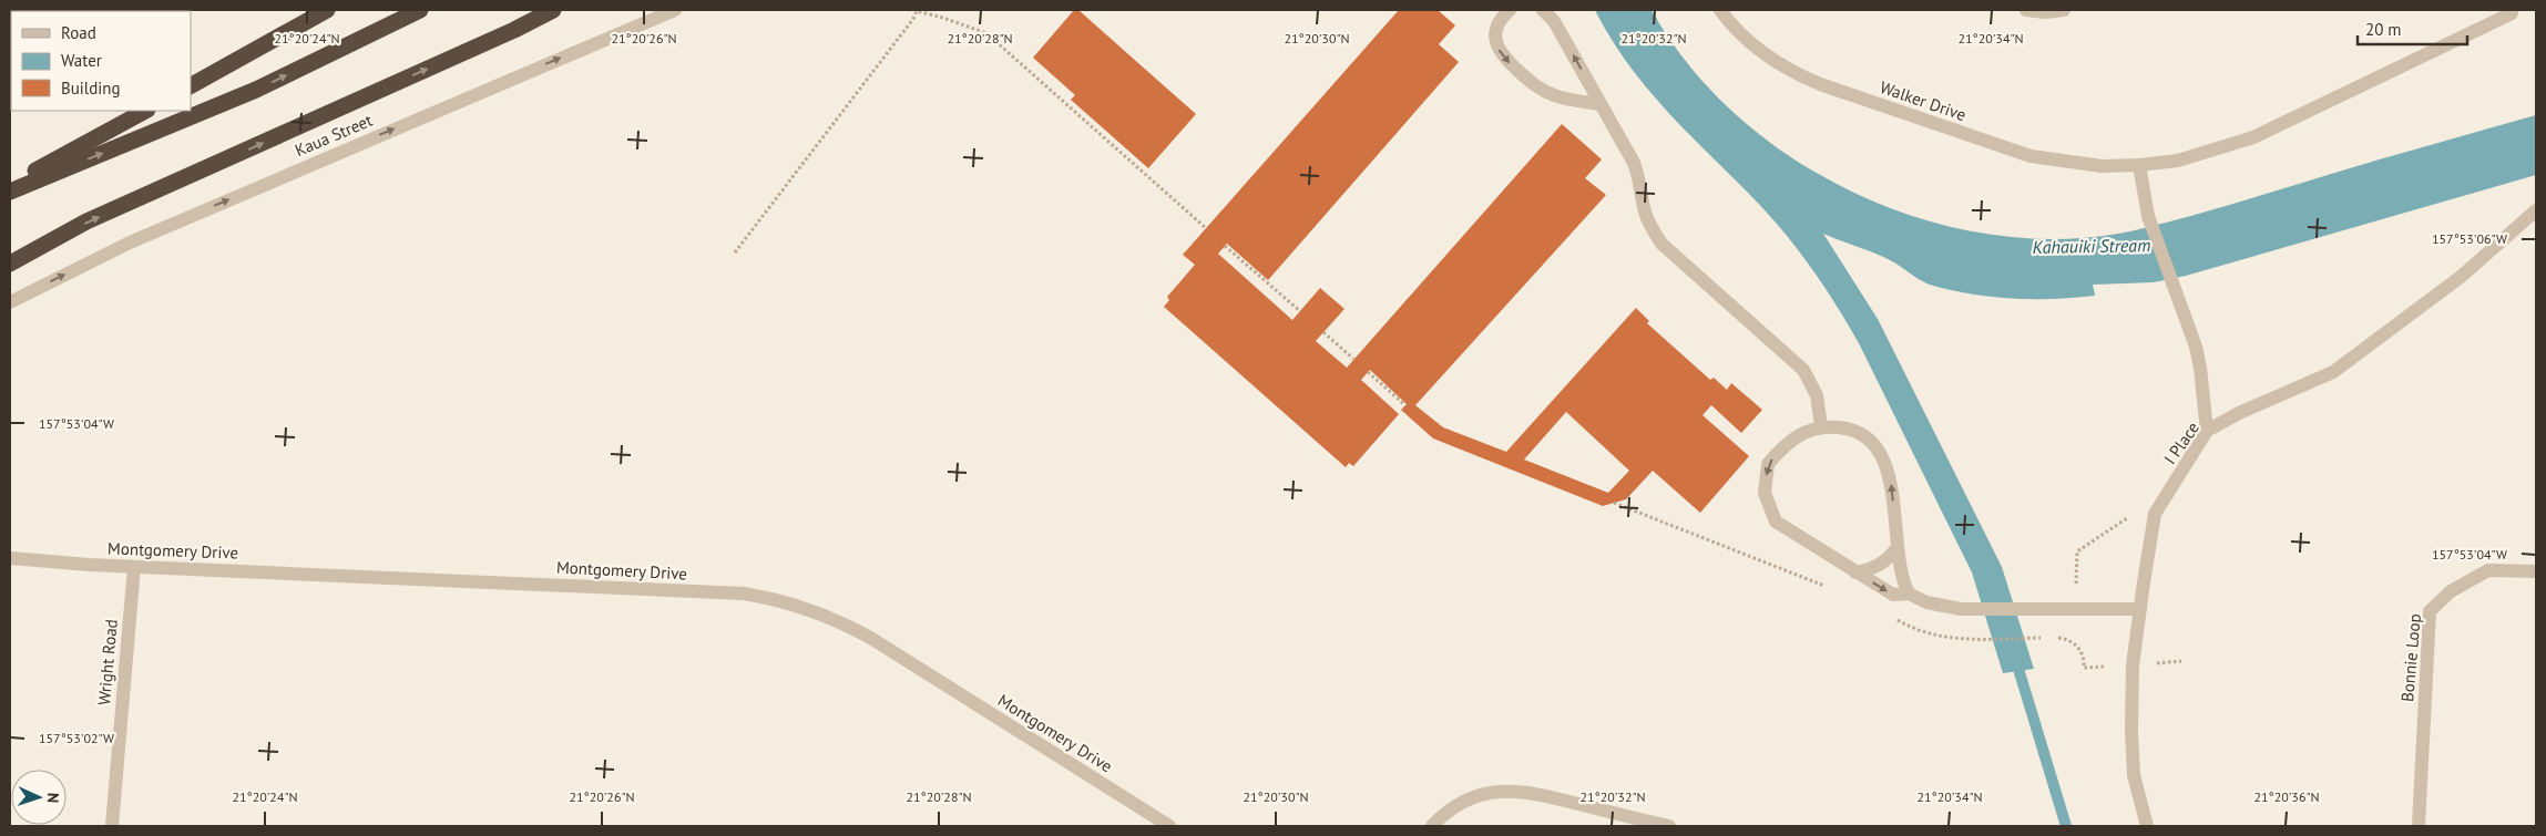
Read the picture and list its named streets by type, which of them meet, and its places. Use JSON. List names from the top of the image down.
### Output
{
  "streets": {
    "street": [
      "Walker Drive",
      "Kaua Street",
      "I Place",
      "Montgomery Drive",
      "Bonnie Loop",
      "Wright Road"
    ]
  },
  "crossings": [
    ["Montgomery Drive", "Wright Road"]
  ],
  "one_way": ["Kaua Street"],
  "water": ["Kahauiki Stream"],
  "legend": ["Road", "Water", "Building"],
  "scale_bar": "20 m",
  "north": "right",
  "coordinates": [
    "21°20'24\"N",
    "21°20'26\"N",
    "21°20'28\"N",
    "21°20'30\"N",
    "21°20'32\"N",
    "21°20'34\"N",
    "157°53'06\"W",
    "157°53'04\"W",
    "157°53'02\"W",
    "21°20'36\"N"
  ]
}
